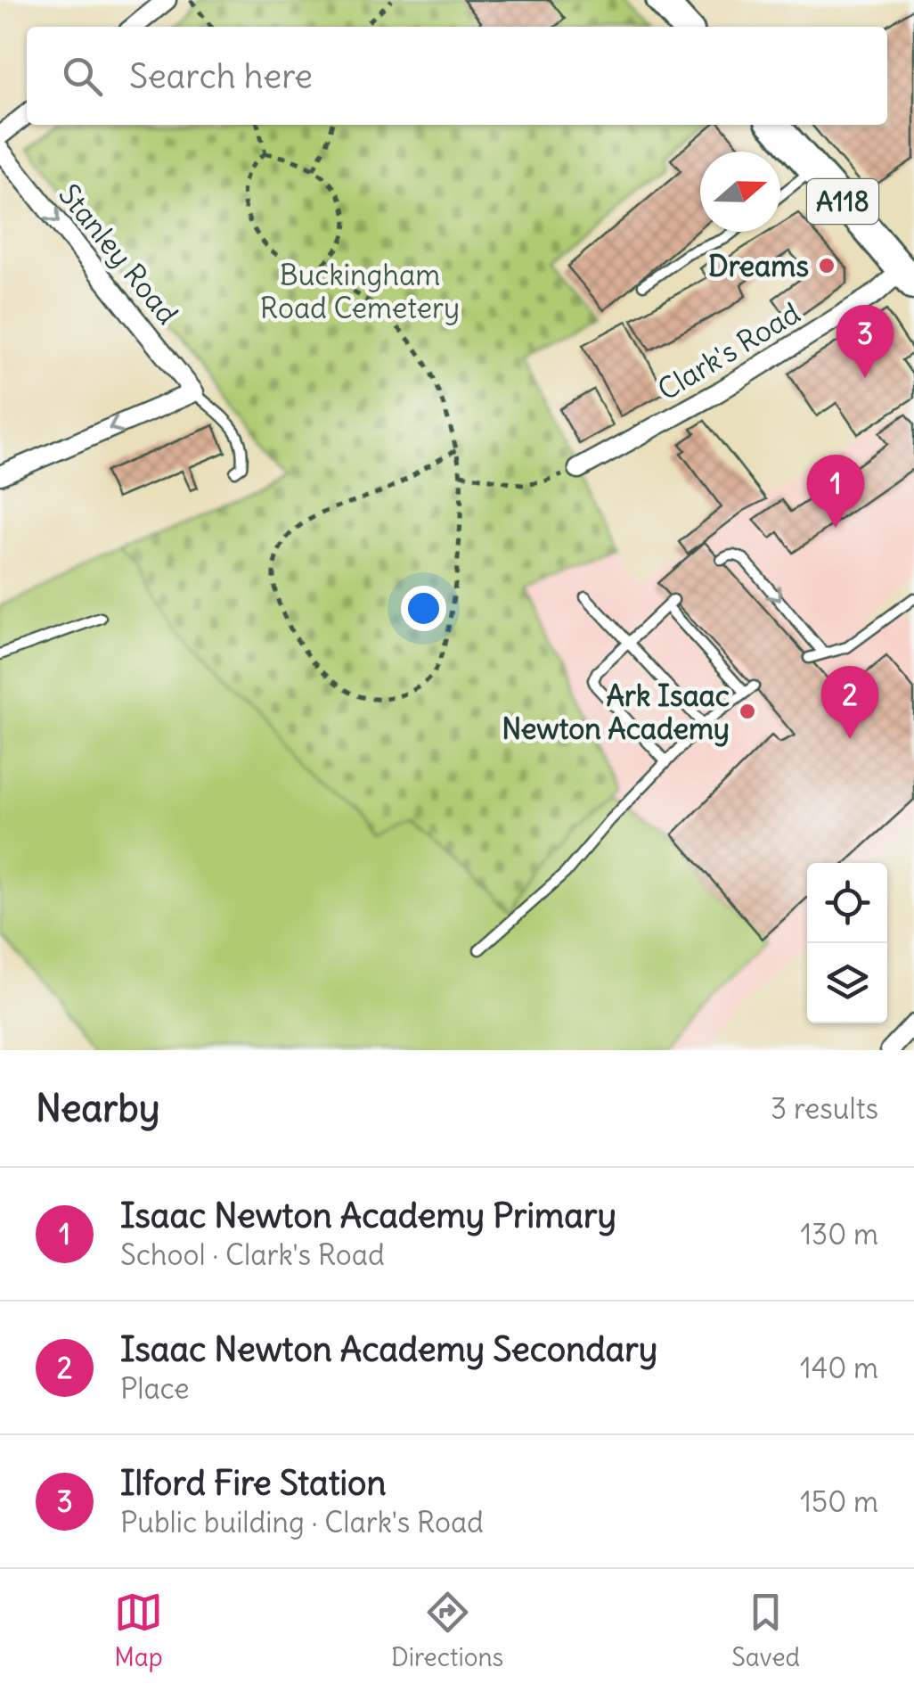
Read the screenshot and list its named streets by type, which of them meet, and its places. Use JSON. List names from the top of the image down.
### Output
{
  "streets": {
    "main road": ["A118"],
    "street": ["Stanley Road", "Clark's Road"]
  },
  "crossings": [
    ["A118", "Clark's Road"]
  ],
  "one_way": ["Stanley Road"],
  "parks": ["Buckingham Road Cemetery"],
  "places": ["Dreams", "Ark Isaac Newton Academy"],
  "north": "right",
  "page": {
    "search": "Search here",
    "pins": ["3", "1", "2"],
    "heading": ["Nearby", "3 results"],
    "list": [
      {
        "mark": "1",
        "name": "Isaac Newton Academy Primary",
        "note": "School · Clark's Road",
        "value": "130 m"
      },
      {
        "mark": "2",
        "name": "Isaac Newton Academy Secondary",
        "note": "Place",
        "value": "140 m"
      },
      {
        "mark": "3",
        "name": "Ilford Fire Station",
        "note": "Public building · Clark's Road",
        "value": "150 m"
      }
    ],
    "nav": ["Map", "Directions", "Saved"]
  }
}
